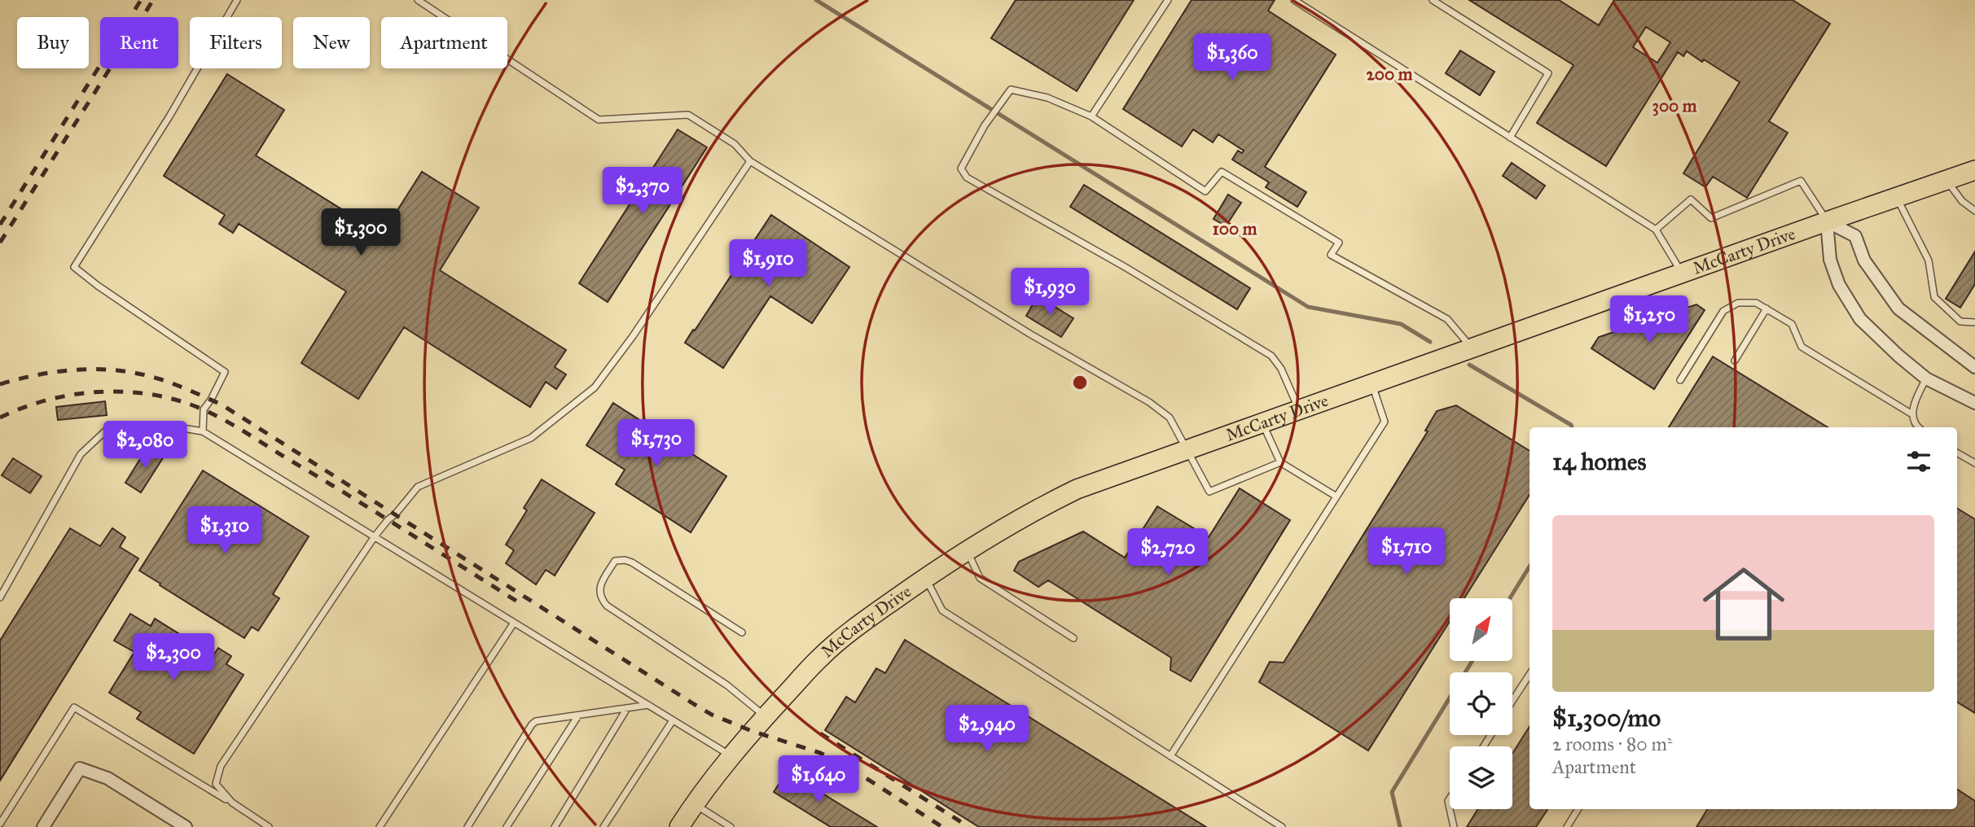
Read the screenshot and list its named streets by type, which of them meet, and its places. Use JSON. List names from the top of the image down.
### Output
{
  "streets": {
    "main road": ["McCarty Drive"]
  },
  "north": "top right",
  "page": {
    "chip": [
      "Buy",
      "Rent",
      "Filters",
      "New",
      "Apartment"
    ],
    "price": [
      "$1,360",
      "$2,370",
      "$1,300",
      "$1,910",
      "$1,930",
      "$1,250",
      "$1,730",
      "$2,080",
      "$1,310",
      "$1,710",
      "$2,720",
      "$2,300",
      "$2,940",
      "$1,640"
    ],
    "heading": "14 homes",
    "list": [
      {
        "name": "$1,300/mo",
        "note": "2 rooms · 80 m² · Apartment"
      }
    ]
  },
  "rings": ["200 m", "300 m", "100 m"]
}
